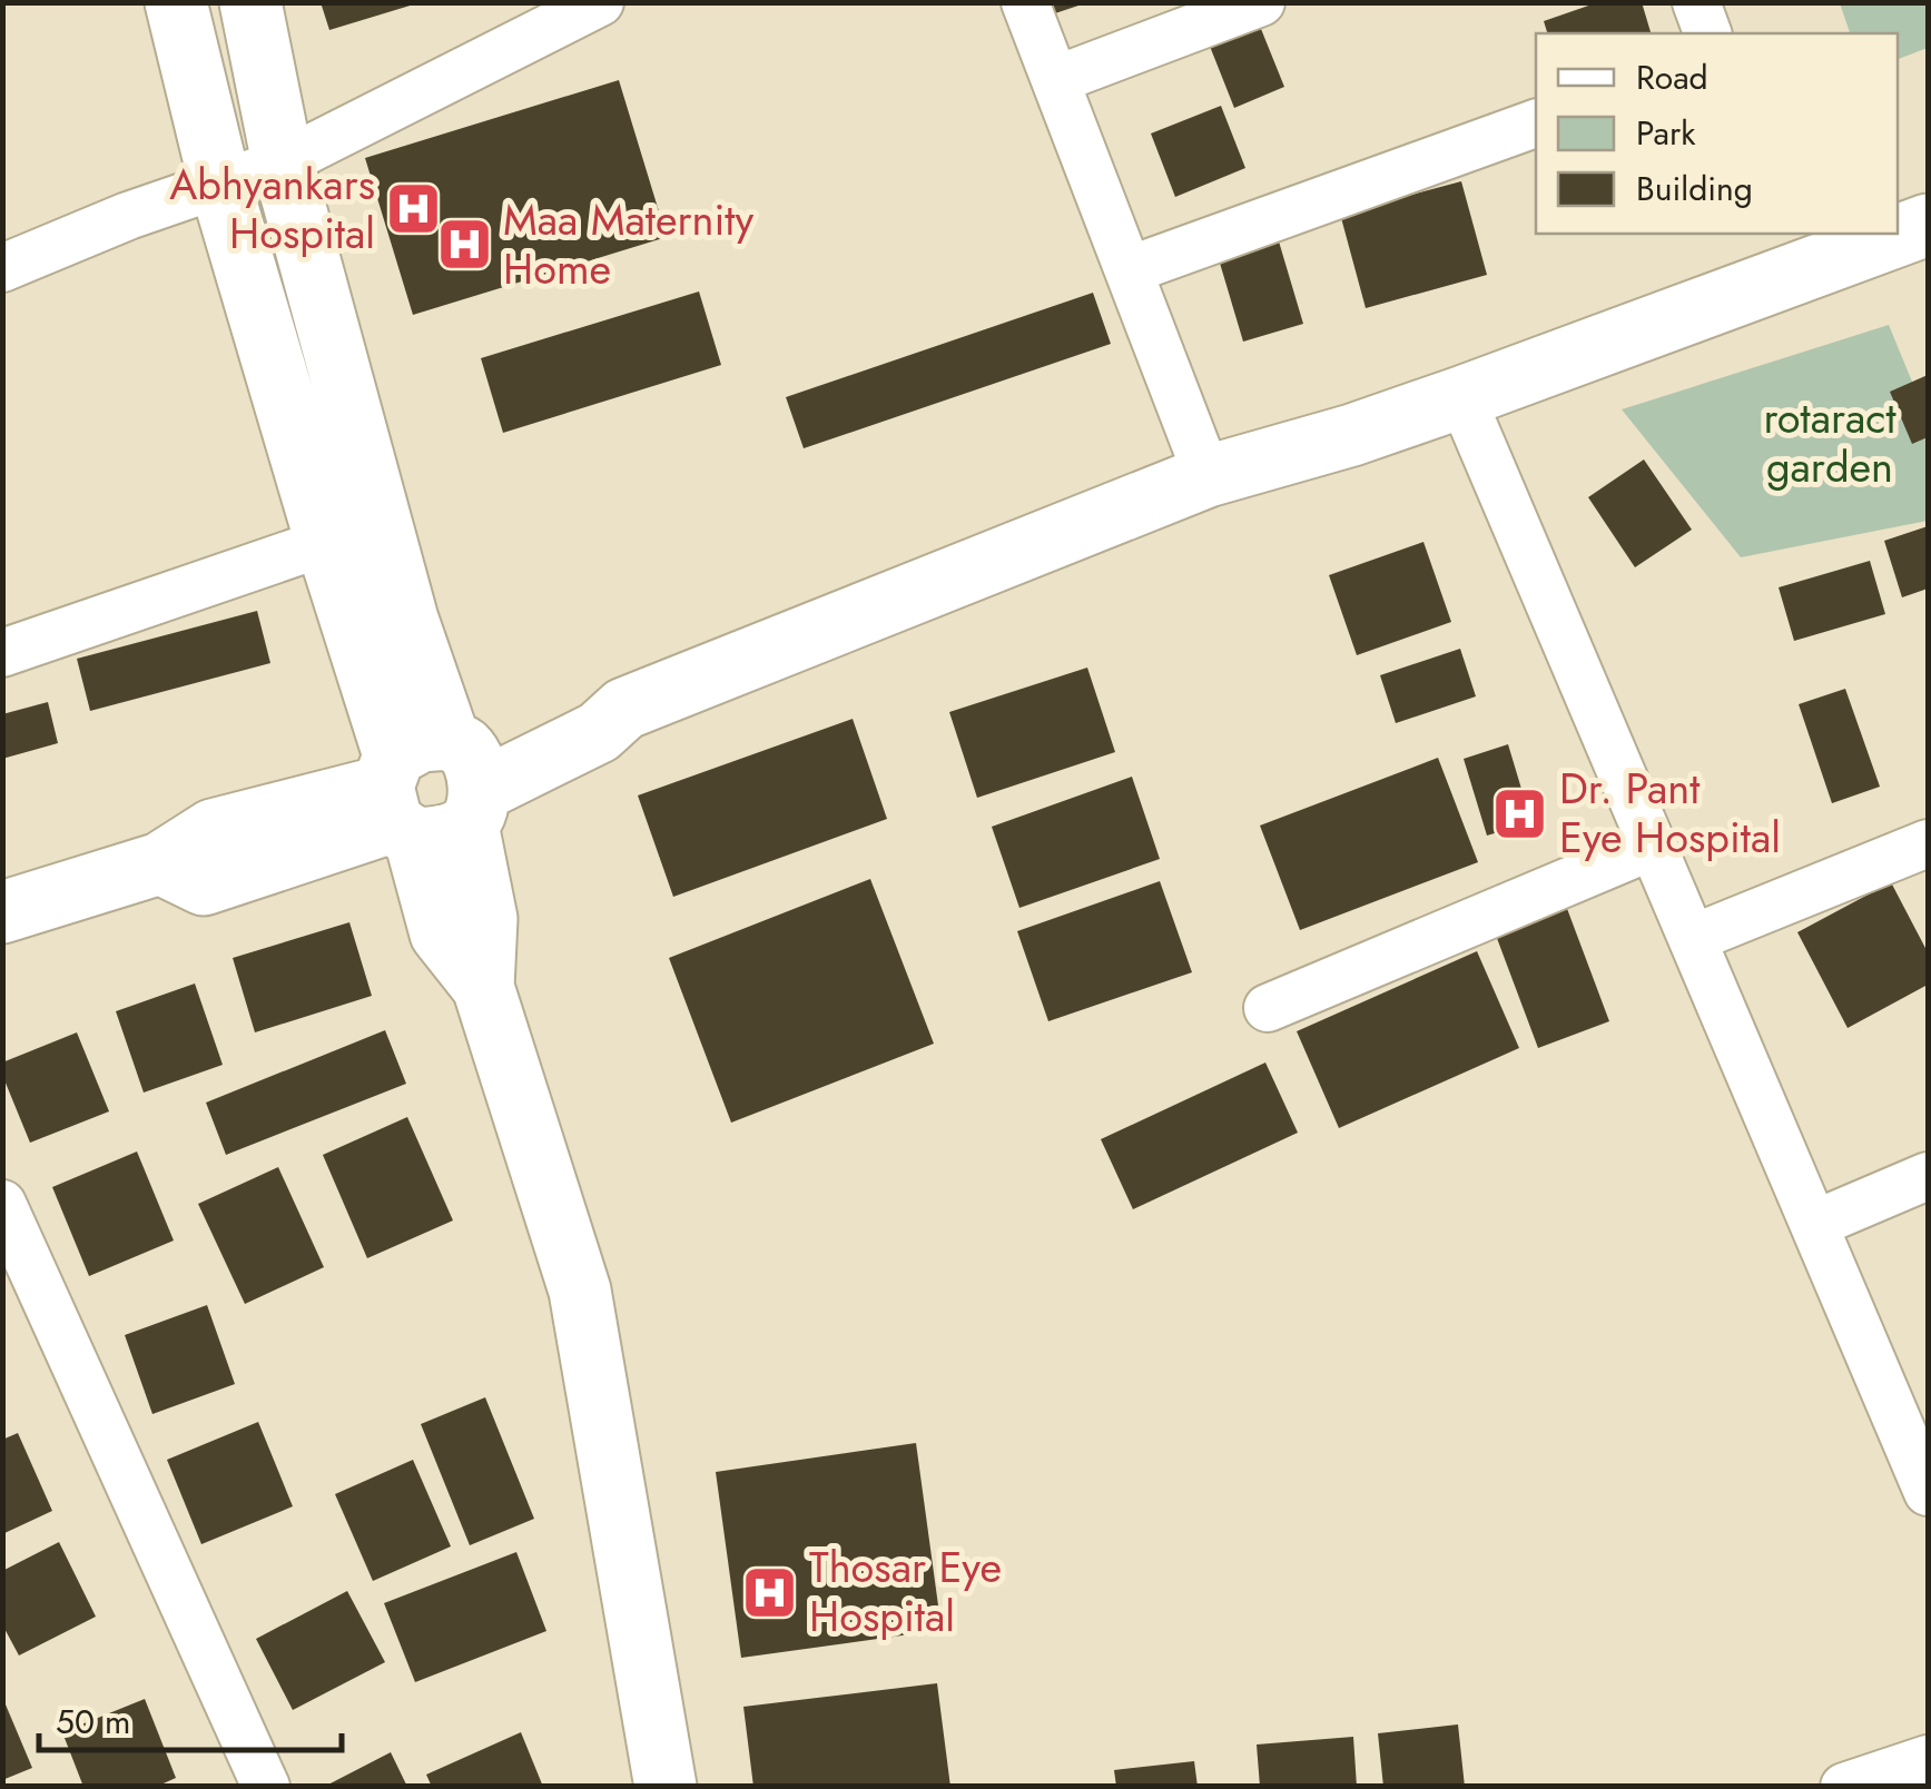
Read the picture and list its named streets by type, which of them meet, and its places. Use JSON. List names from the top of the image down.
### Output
{
  "parks": ["rotaract garden"],
  "places": {
    "hospital": [
      "Abhyankars Hospital",
      "Maa Maternity Home",
      "Dr. Pant Eye Hospital",
      "Thosar Eye Hospital"
    ]
  },
  "legend": ["Road", "Park", "Building"],
  "scale_bar": "50 m"
}
